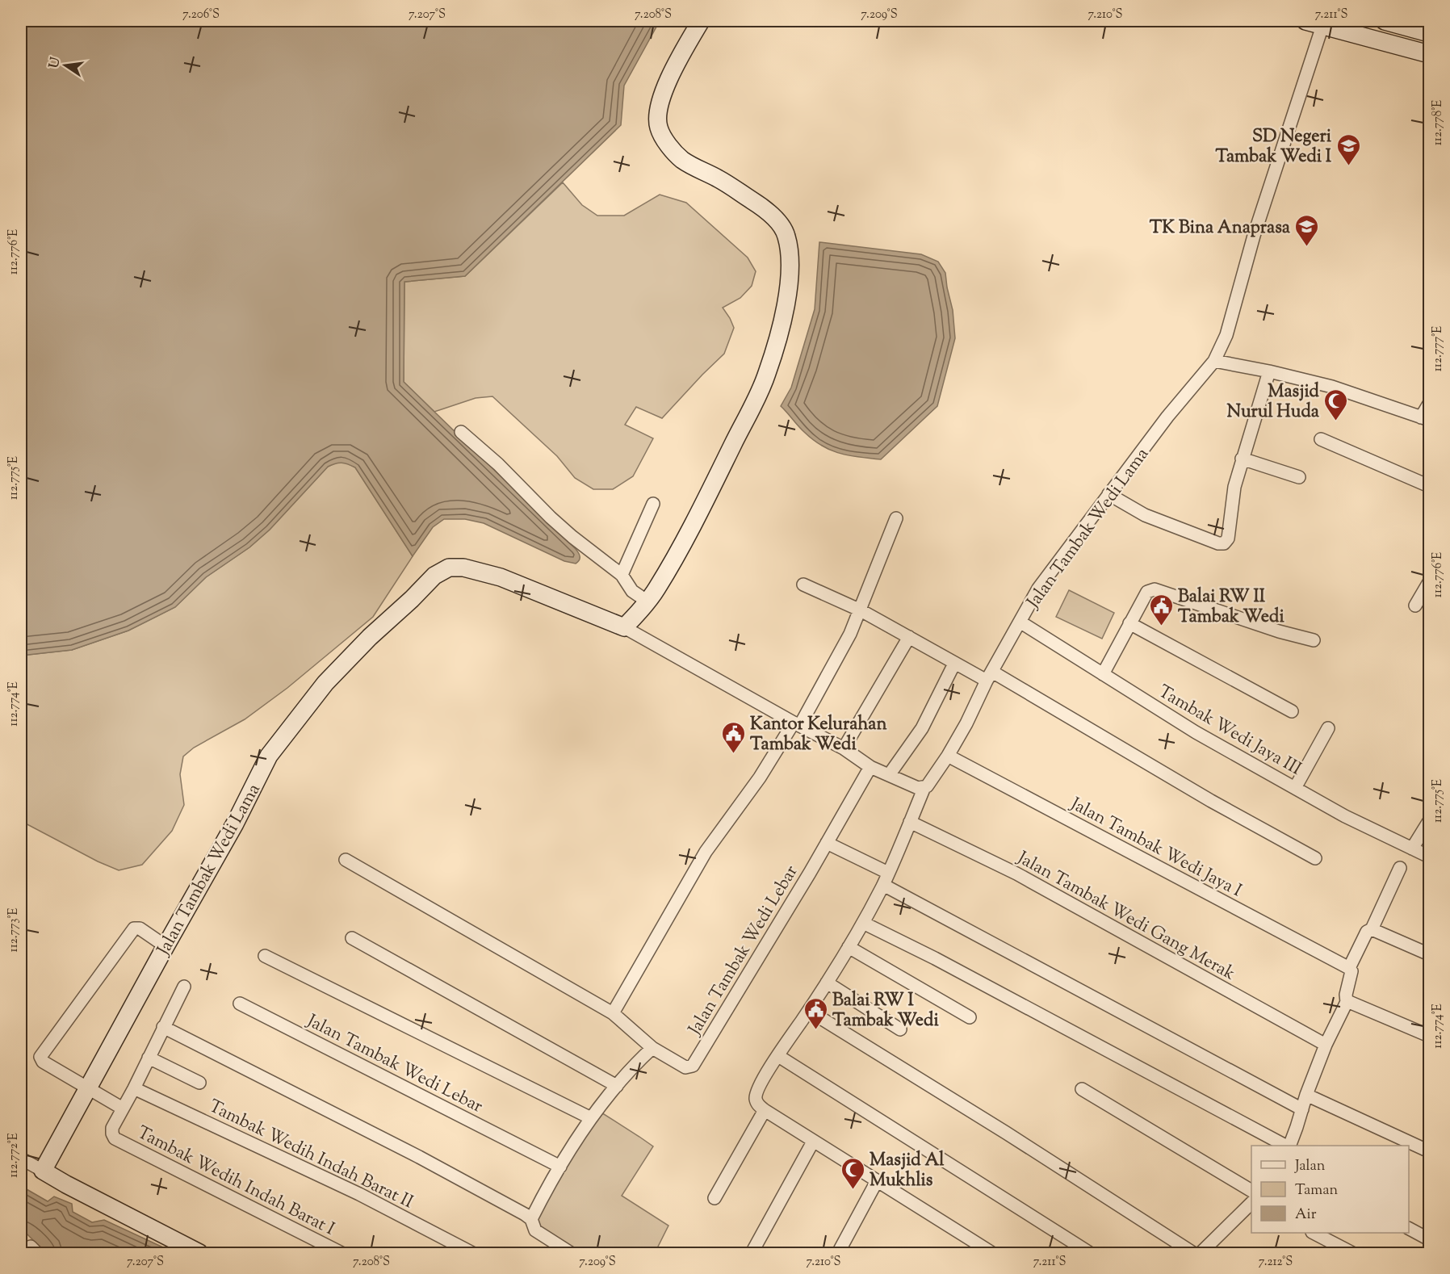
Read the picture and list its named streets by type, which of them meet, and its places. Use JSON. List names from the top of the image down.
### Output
{
  "streets": {
    "street": [
      "Jalan Tambak Wedi Lama",
      "Tambak Wedi Jaya III",
      "Jalan Tambak Wedi Jaya I",
      "Jalan Tambak Wedi Gang Merak",
      "Jalan Tambak Wedi Lebar",
      "Tambak Wedih Indah Barat II",
      "Tambak Wedih Indah Barat I"
    ]
  },
  "crossings": [
    ["Jalan Tambak Wedi Lama", "Tambak Wedi Jaya III"],
    ["Jalan Tambak Wedi Lama", "Jalan Tambak Wedi Jaya I"],
    ["Jalan Tambak Wedi Lama", "Jalan Tambak Wedi Lebar"]
  ],
  "places": {
    "school or university": ["SD Negeri Tambak Wedi I", "TK Bina Anaprasa"],
    "mosque": ["Masjid Nurul Huda", "Masjid Al Mukhlis"],
    "public building": ["Balai RW II Tambak Wedi", "Kantor Kelurahan Tambak Wedi", "Balai RW I Tambak Wedi"]
  },
  "legend": ["Jalan", "Taman", "Air"],
  "north": "left",
  "coordinates": [
    "7.206°S",
    "7.207°S",
    "7.208°S",
    "7.209°S",
    "7.210°S",
    "7.211°S",
    "112.778°E",
    "112.776°E",
    "112.777°E",
    "112.775°E",
    "112.774°E",
    "112.773°E",
    "112.772°E",
    "7.212°S"
  ]
}
